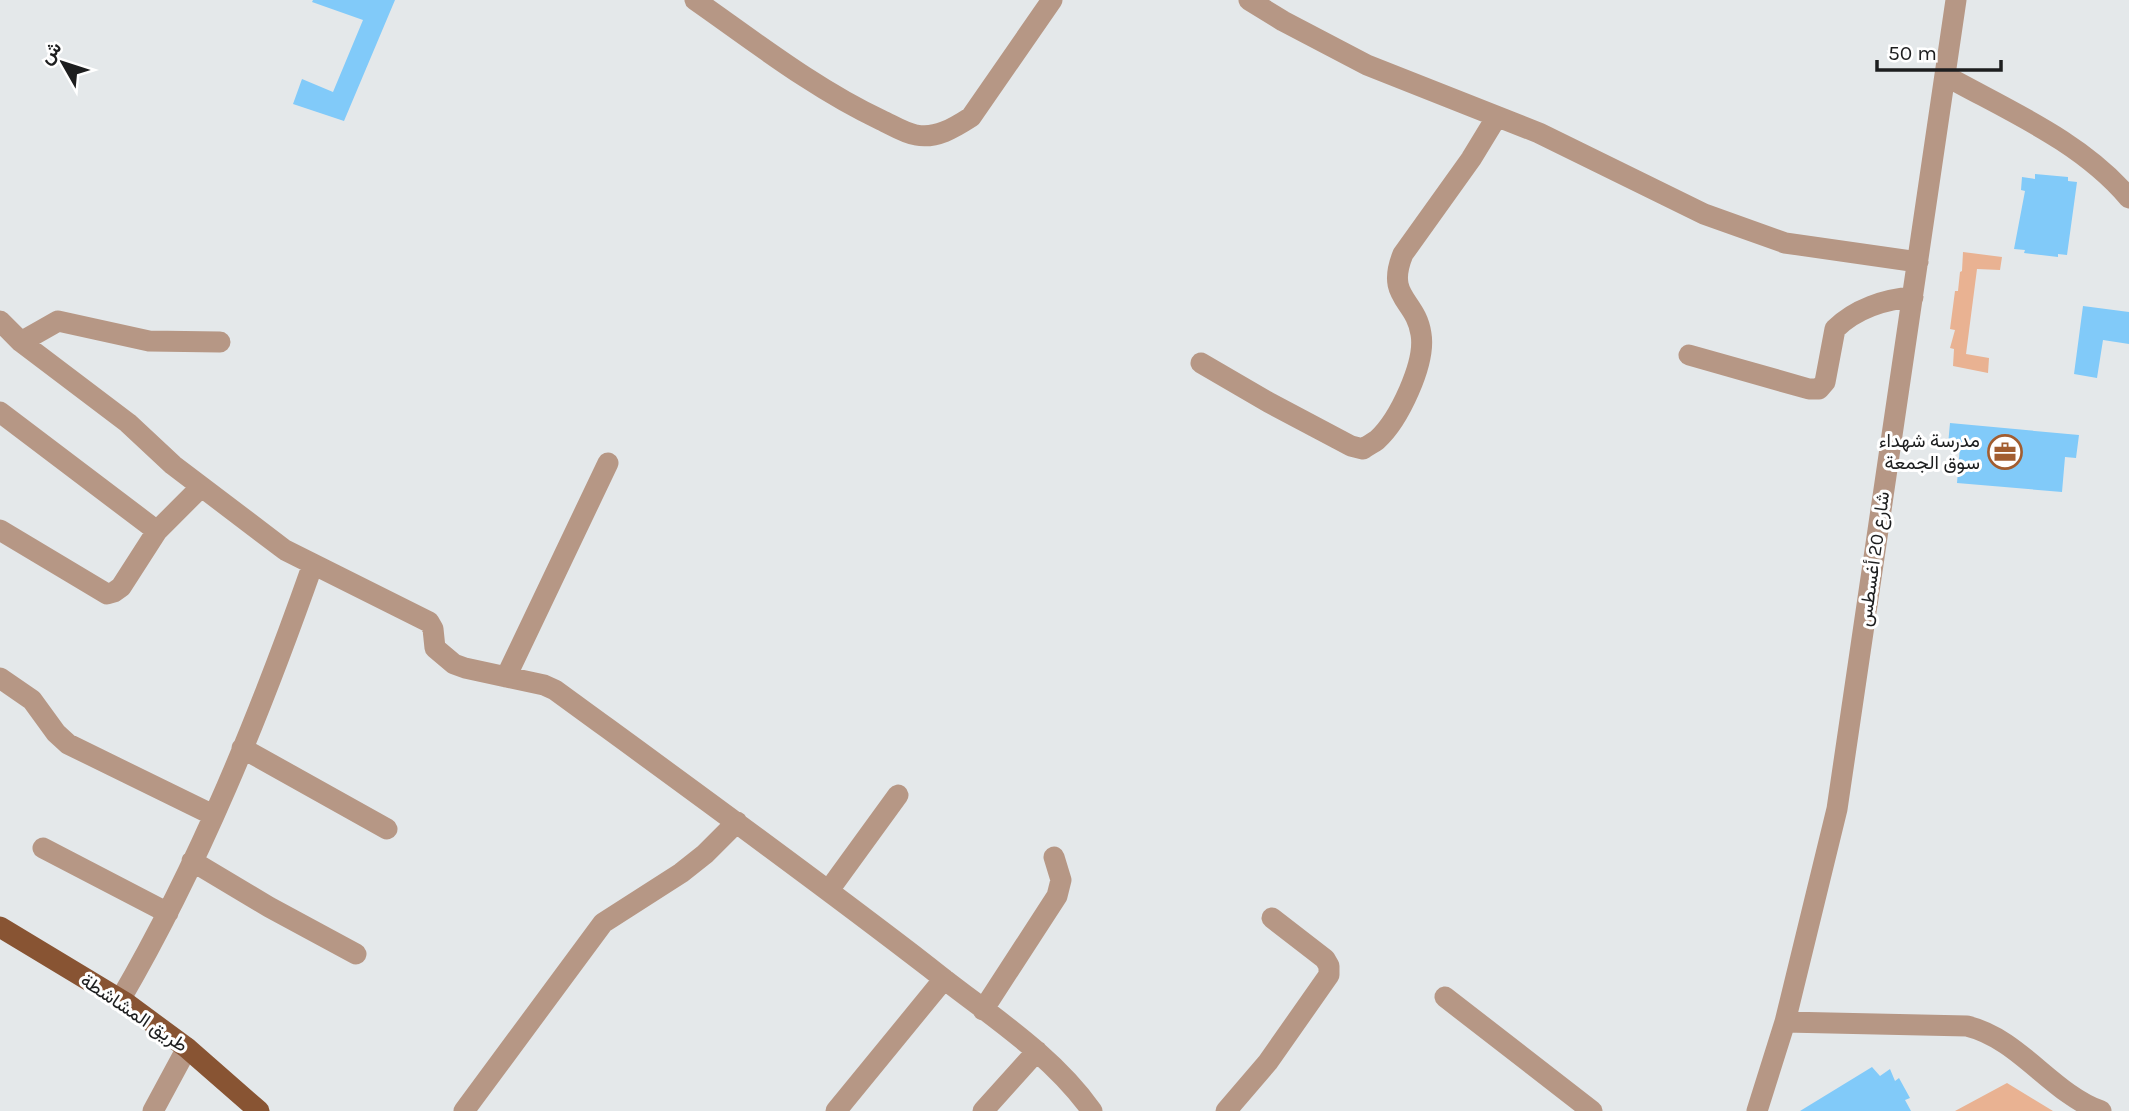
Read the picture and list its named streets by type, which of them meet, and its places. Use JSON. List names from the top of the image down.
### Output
{
  "streets": {
    "main road": ["طريق المشاشطة"],
    "street": ["شارع 20 أغسطس"]
  },
  "places": {
    "office": ["مدرسة شهداء سوق الجمعة"]
  },
  "scale_bar": "50 m",
  "north": "top left"
}
